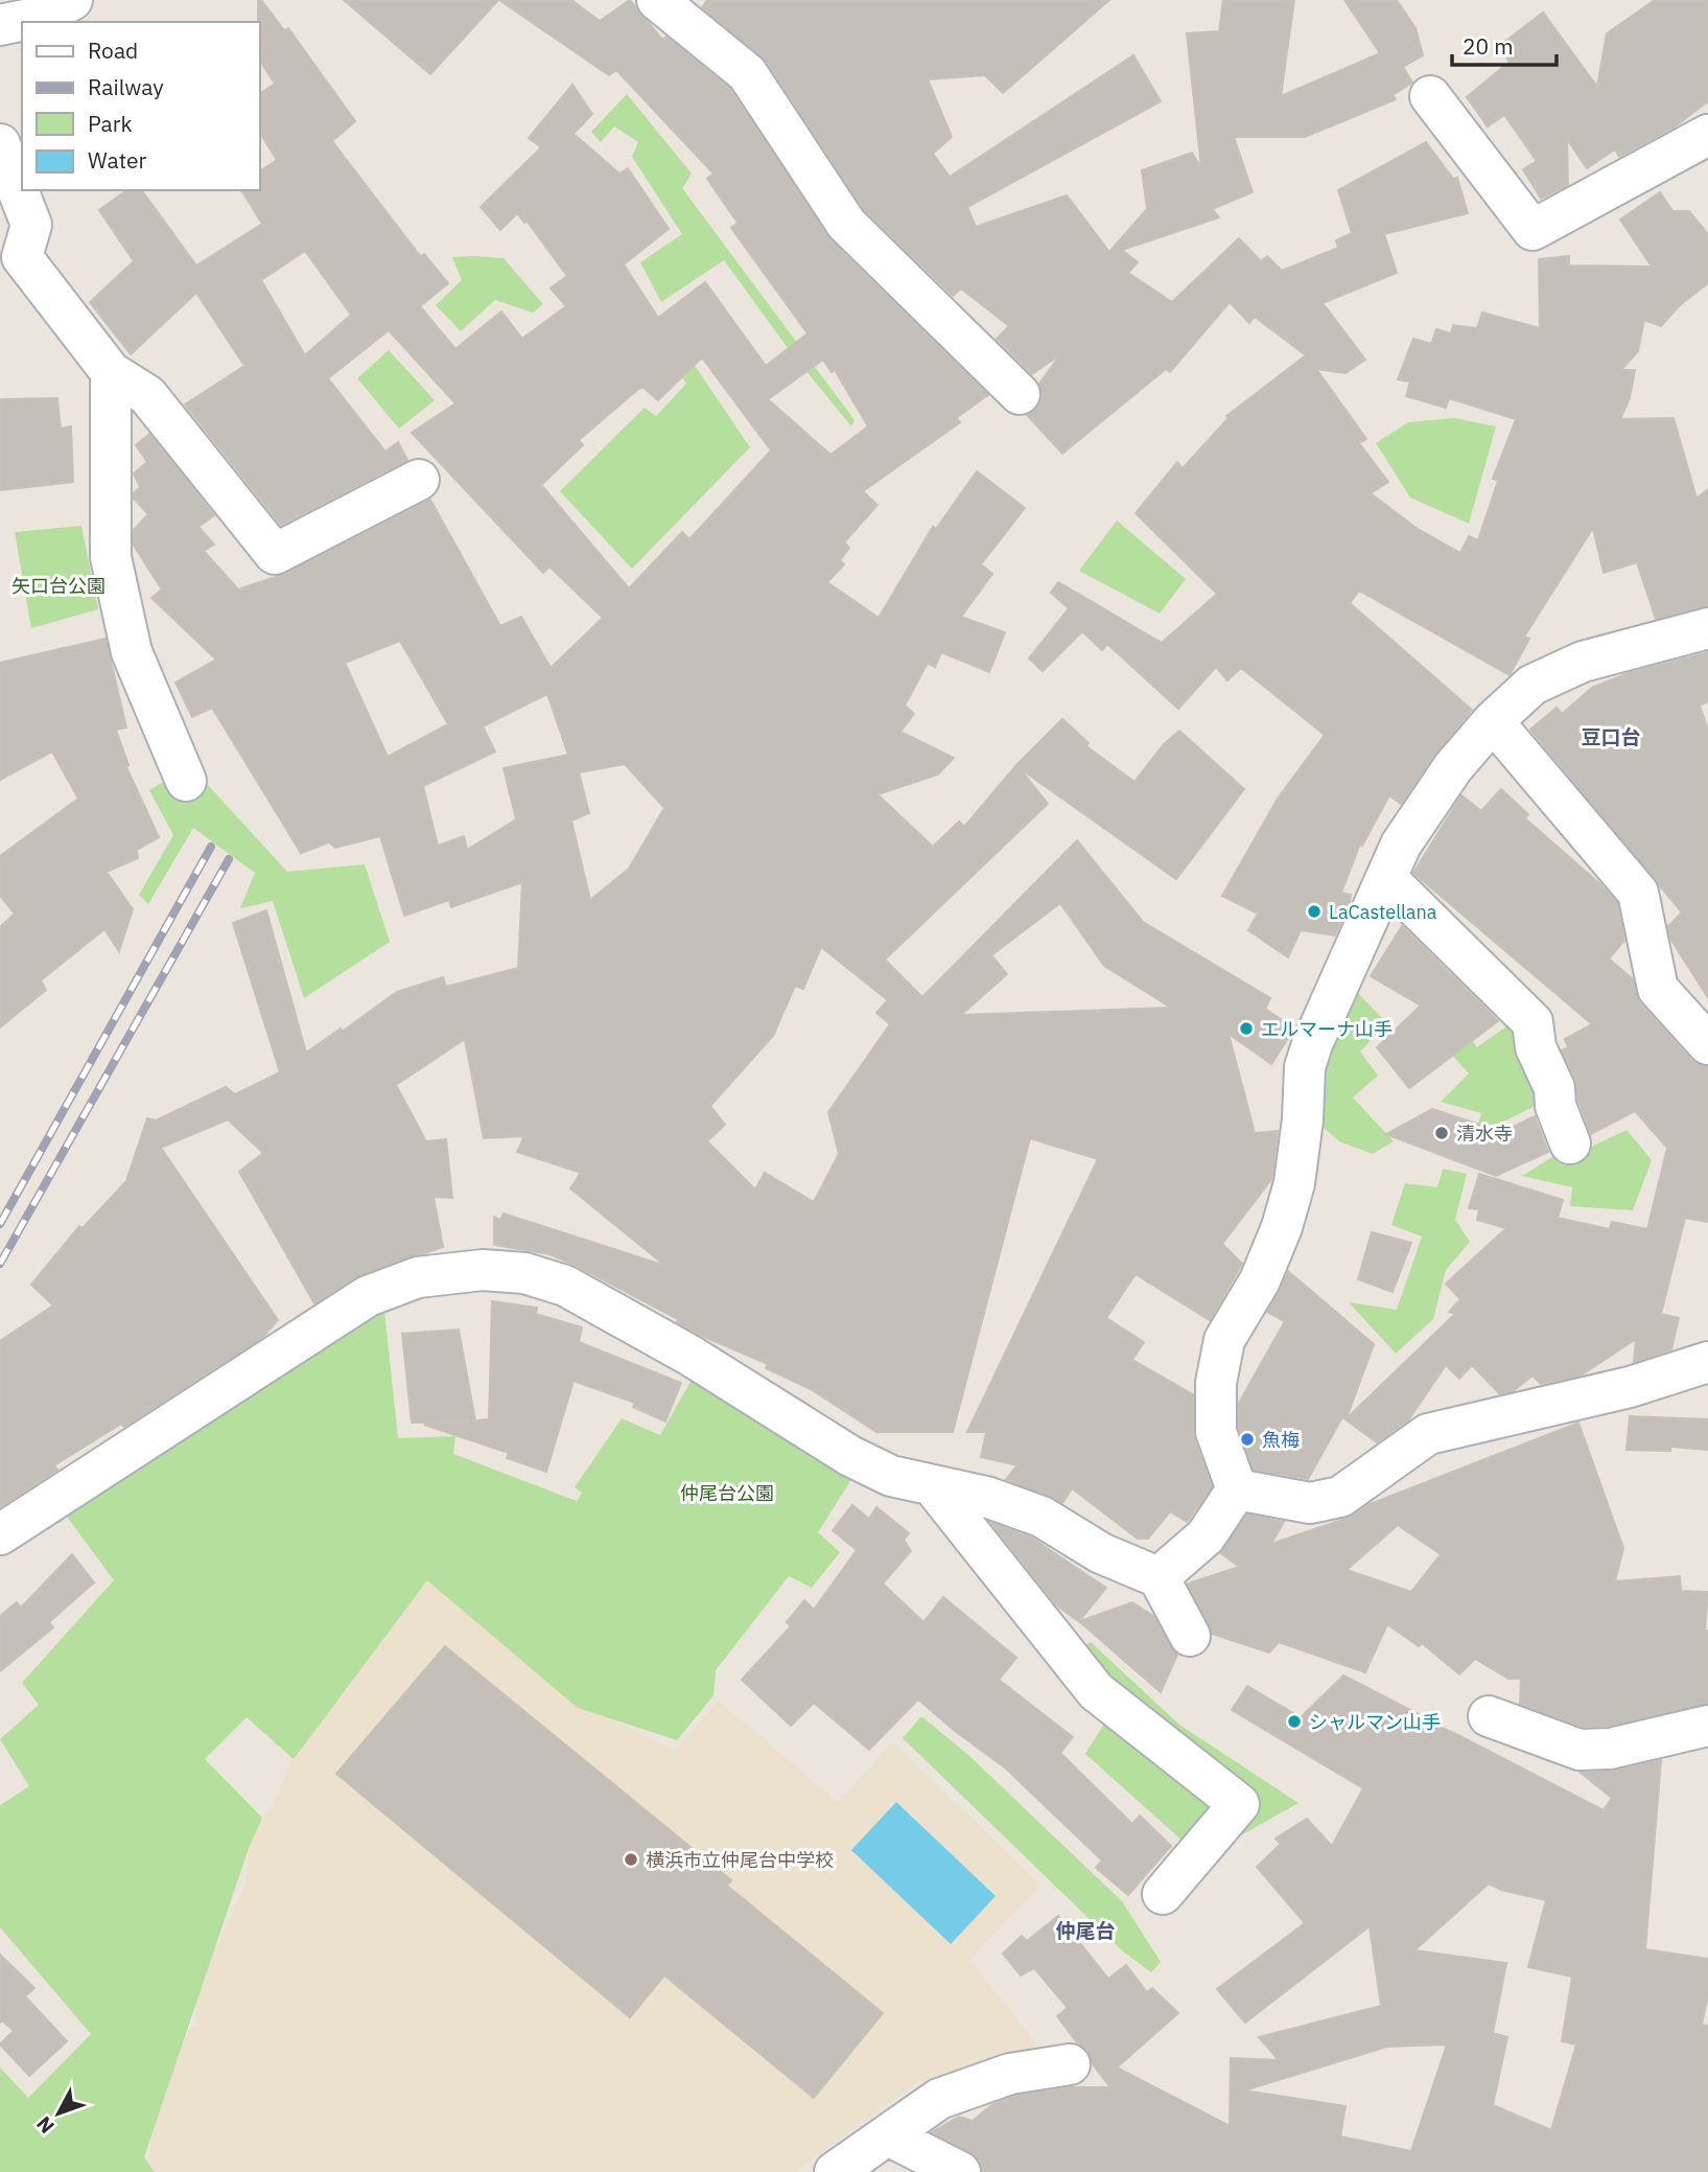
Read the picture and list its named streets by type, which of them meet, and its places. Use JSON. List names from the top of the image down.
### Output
{
  "districts": ["豆口台", "仲尾台"],
  "parks": ["矢口台公園", "仲尾台公園"],
  "places": [
    "LaCastellana",
    "エルマーナ山手",
    "清水寺",
    "魚梅",
    "シャルマン山手",
    "横浜市立仲尾台中学校"
  ],
  "legend": [
    "Road",
    "Railway",
    "Park",
    "Water"
  ],
  "scale_bar": "20 m",
  "north": "bottom left"
}
